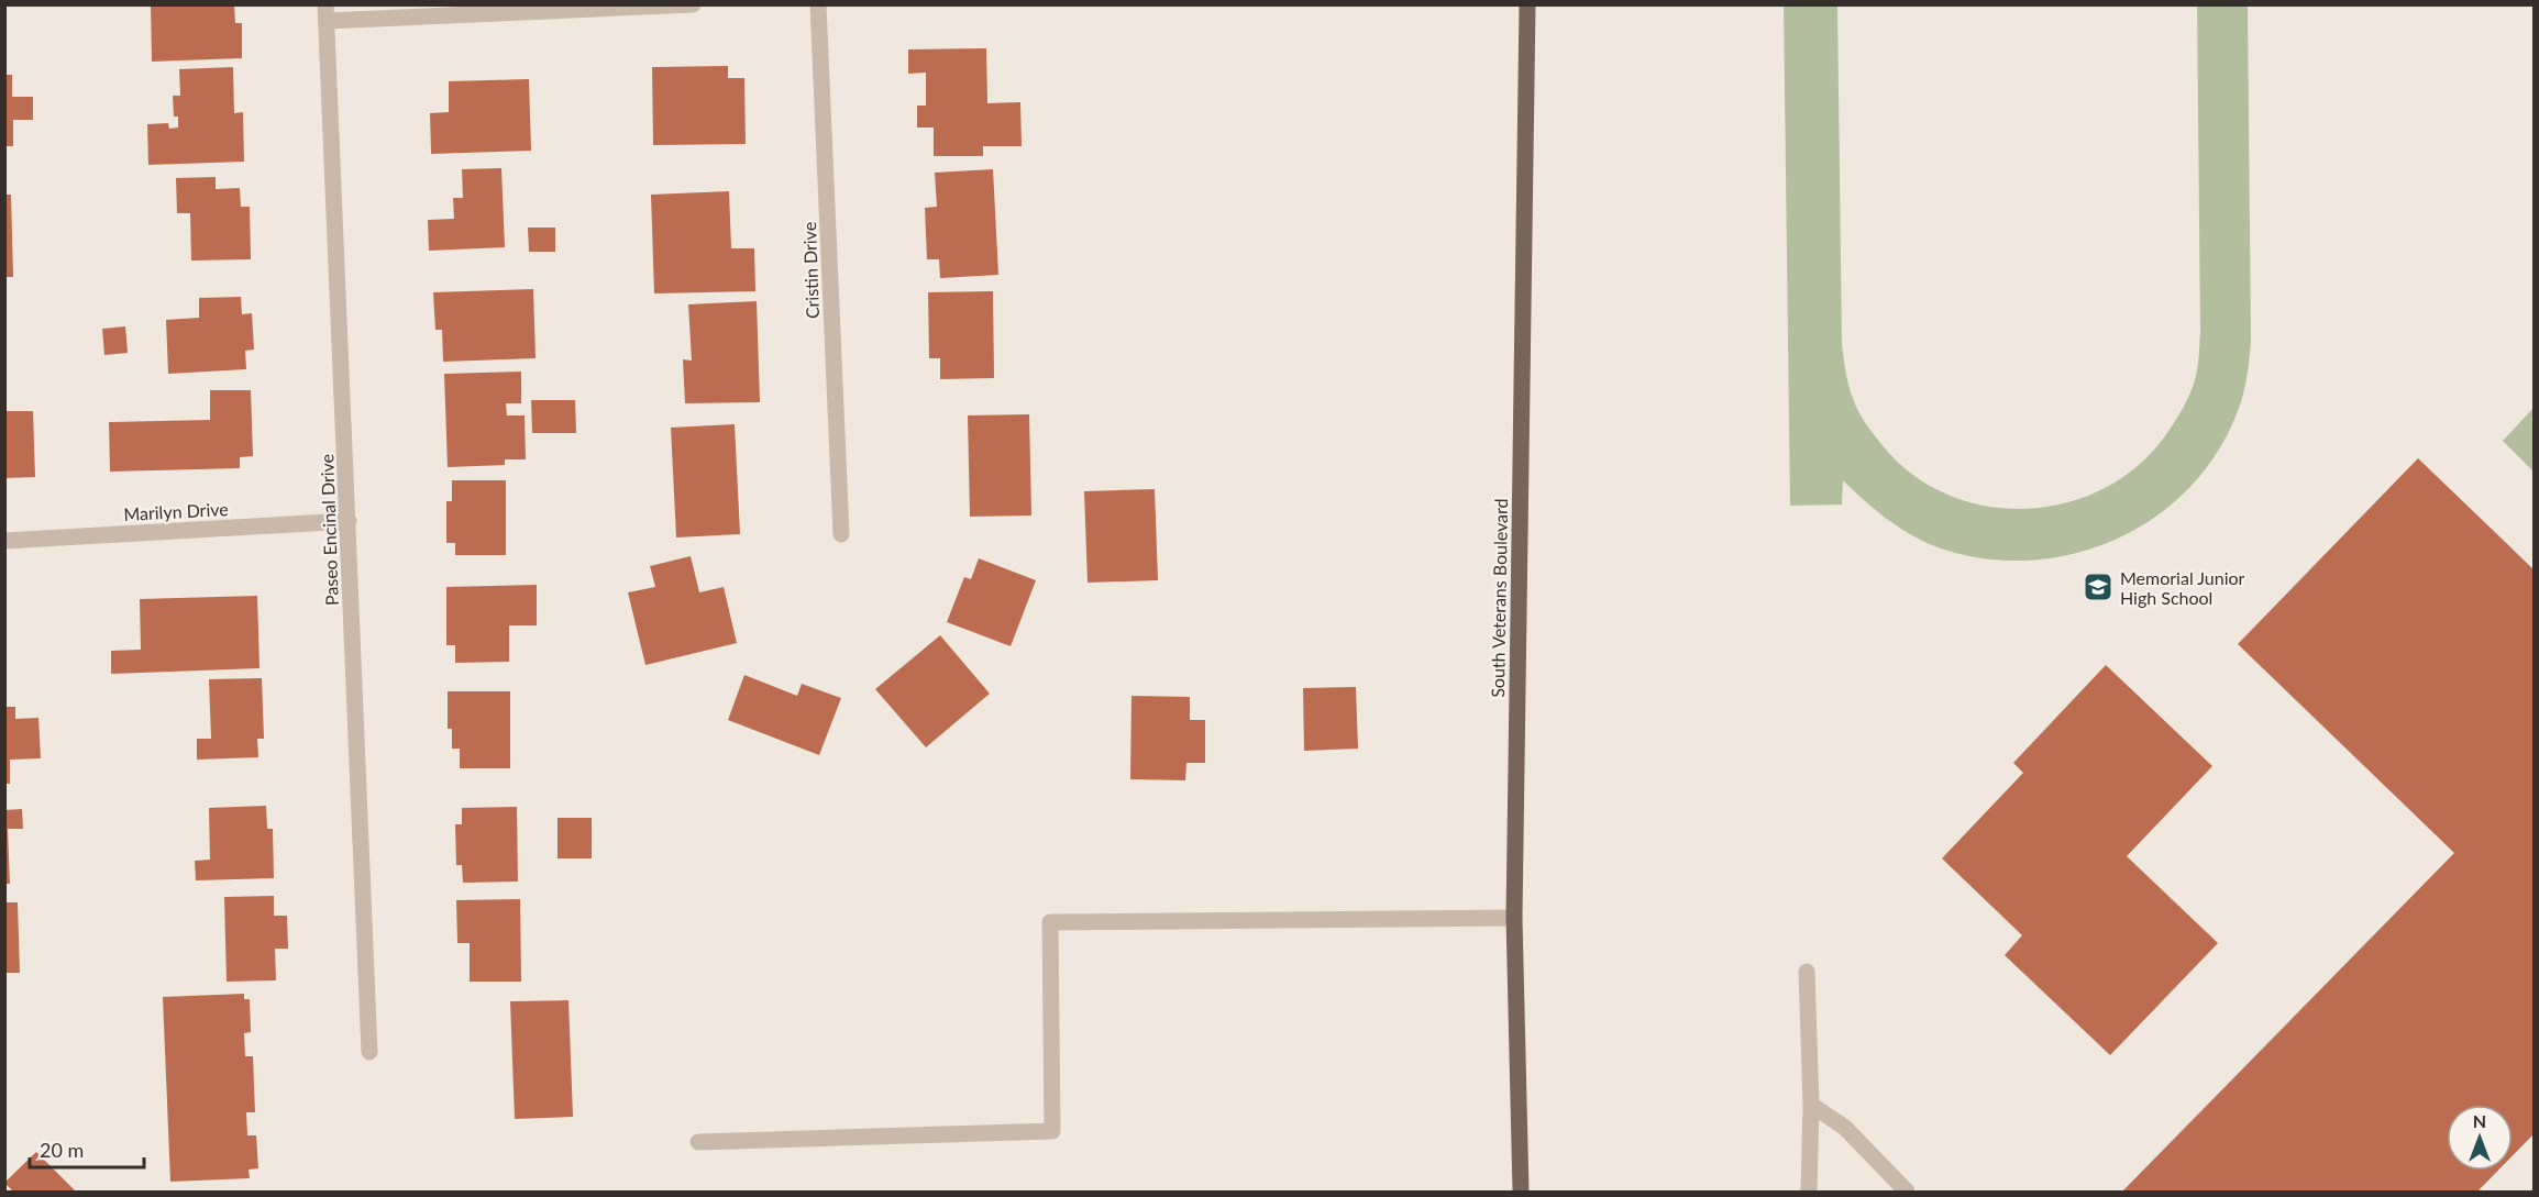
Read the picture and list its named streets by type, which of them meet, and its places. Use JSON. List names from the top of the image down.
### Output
{
  "streets": {
    "main road": ["South Veterans Boulevard"],
    "street": ["Cristin Drive", "Marilyn Drive", "Paseo Encinal Drive"]
  },
  "crossings": [
    ["Marilyn Drive", "Paseo Encinal Drive"]
  ],
  "places": {
    "school or university": ["Memorial Junior High School"]
  },
  "scale_bar": "20 m",
  "north": "top"
}
